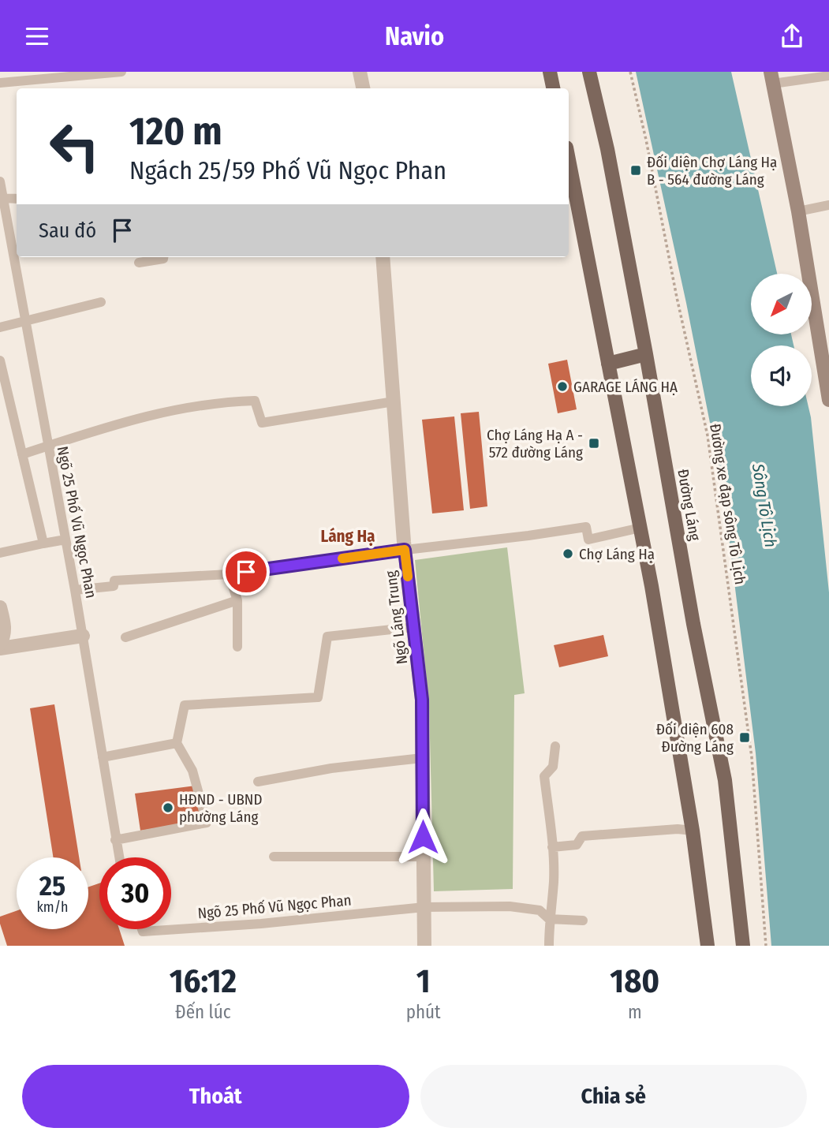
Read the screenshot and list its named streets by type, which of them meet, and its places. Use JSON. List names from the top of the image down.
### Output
{
  "streets": {
    "main road": ["Đường Láng"],
    "street": ["Ngõ Láng Trung"],
    "lane": ["Ngõ 25 Phố Vũ Ngọc Phan"],
    "path": ["Đường xe đạp sông Tô Lịch"]
  },
  "crossings": [
    ["Ngõ 25 Phố Vũ Ngọc Phan", "Ngõ Láng Trung"]
  ],
  "districts": ["Láng Hạ"],
  "water": ["Sông Tô Lịch"],
  "places": {
    "transit": ["Đối diện Chợ Láng Hạ B - 564 đường Láng", "Chợ Láng Hạ A - 572 đường Láng", "Đối diện 608 Đường Láng"],
    "other": ["GARAGE LÁNG HẠ", "Chợ Láng Hạ", "HĐND - UBND phường Láng"]
  },
  "north": "bottom left",
  "page": {
    "header": "Navio",
    "turn": ["120 m", "Ngách 25/59 Phố Vũ Ngọc Phan"],
    "then": "Sau đó",
    "speed": "25 km/h",
    "limit": "30",
    "eta": [
      "16:12",
      "Đến lúc",
      "1",
      "phút",
      "180",
      "m"
    ],
    "buttons": ["Thoát", "Chia sẻ"]
  }
}
